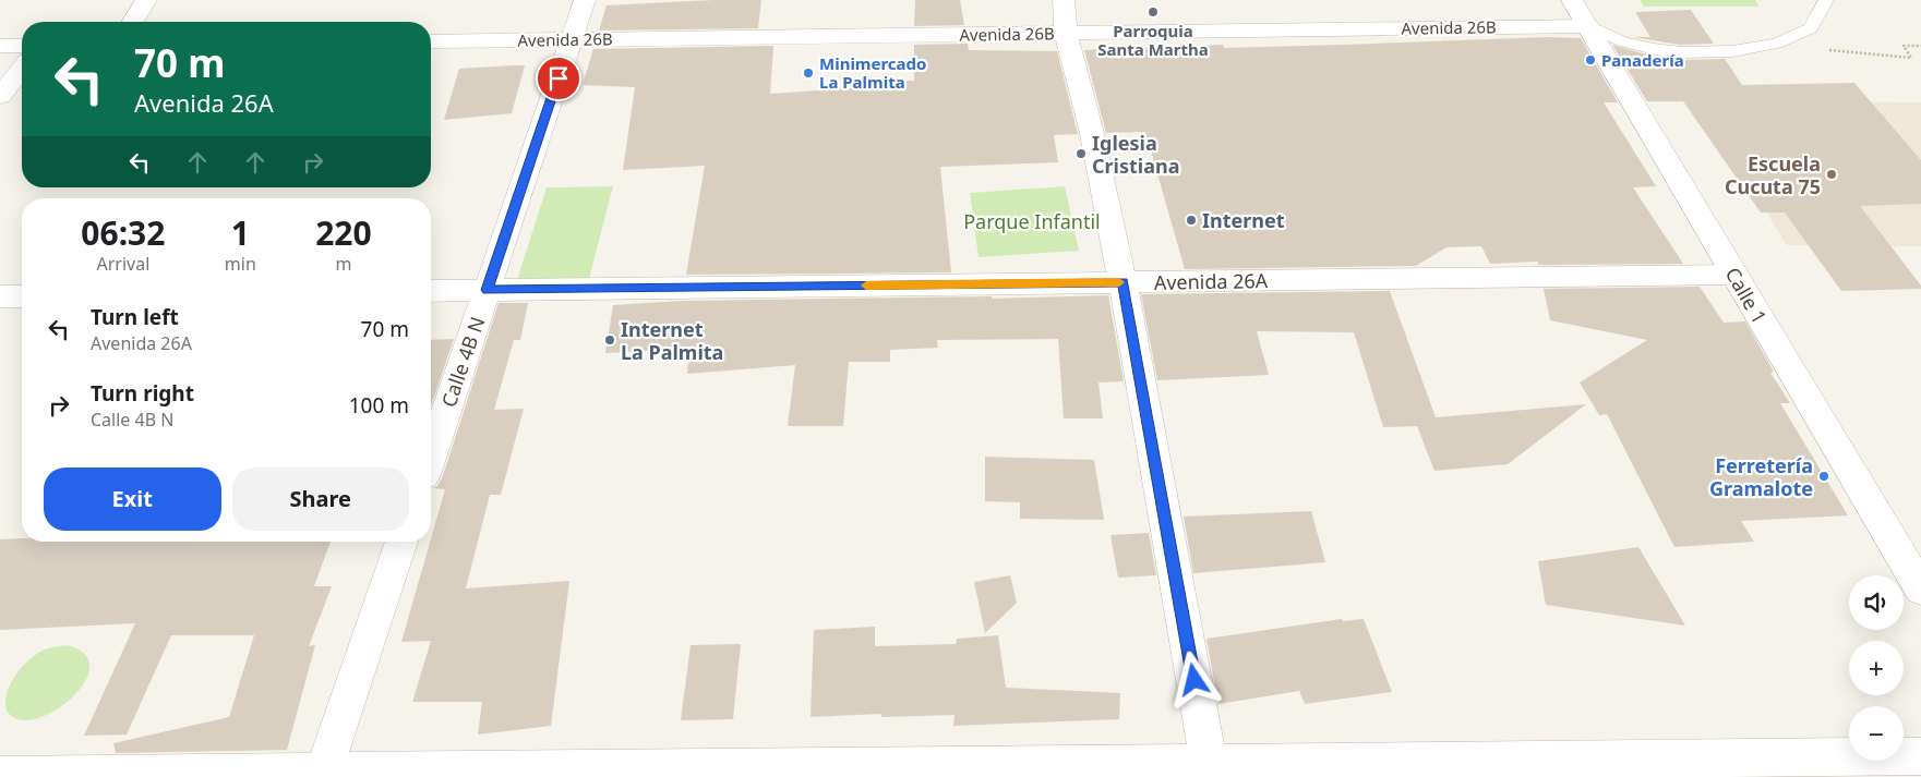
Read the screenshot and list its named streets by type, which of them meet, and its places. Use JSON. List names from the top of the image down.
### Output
{
  "streets": {
    "street": [
      "Avenida 26B",
      "Avenida 26A",
      "Calle 1",
      "Calle 4B N"
    ]
  },
  "crossings": [
    ["Avenida 26B", "Calle 1"],
    ["Avenida 26B", "Calle 4B N"],
    ["Avenida 26A", "Calle 1"],
    ["Avenida 26A", "Calle 4B N"]
  ],
  "parks": ["Parque Infantil"],
  "places": [
    "Parroquia Santa Martha",
    "Panadería",
    "Minimercado La Palmita",
    "Iglesia Cristiana",
    "Escuela Cucuta 75",
    "Internet",
    "Internet La Palmita",
    "Ferretería Gramalote"
  ],
  "page": {
    "turn": ["70 m", "Avenida 26A"],
    "eta": [
      "06:32",
      "Arrival",
      "1",
      "min",
      "220",
      "m"
    ],
    "list": [
      {
        "name": "Turn left",
        "note": "Avenida 26A",
        "value": "70 m"
      },
      {
        "name": "Turn right",
        "note": "Calle 4B N",
        "value": "100 m"
      }
    ],
    "buttons": ["Exit", "Share"],
    "map_buttons": ["+", "−"]
  }
}
